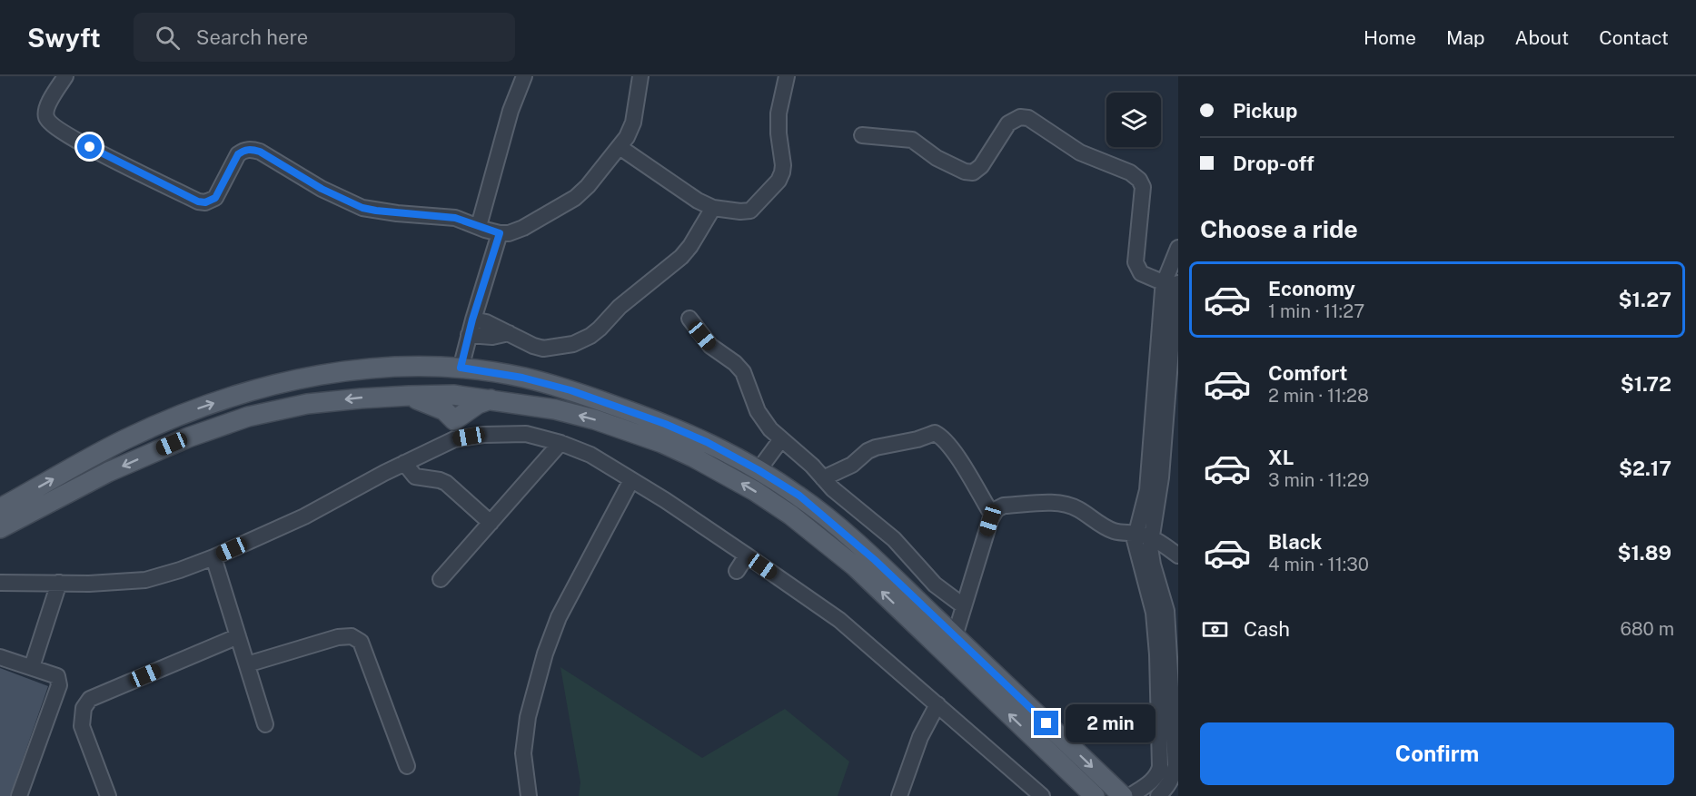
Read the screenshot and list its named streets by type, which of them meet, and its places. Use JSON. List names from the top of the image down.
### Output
{
  "page": {
    "header": "Swyft",
    "search": "Search here",
    "nav": [
      "Home",
      "Map",
      "About",
      "Contact"
    ],
    "banner": ["Pickup", "Drop-off"],
    "heading": "Choose a ride",
    "list": [
      {
        "name": "Economy",
        "note": "1 min · 11:27",
        "value": "$1.27"
      },
      {
        "name": "Comfort",
        "note": "2 min · 11:28",
        "value": "$1.72"
      },
      {
        "name": "XL",
        "note": "3 min · 11:29",
        "value": "$2.17"
      },
      {
        "name": "Black",
        "note": "4 min · 11:30",
        "value": "$1.89"
      }
    ],
    "pay": ["Cash", "680 m"],
    "bubble": "2 min",
    "buttons": "Confirm"
  }
}
